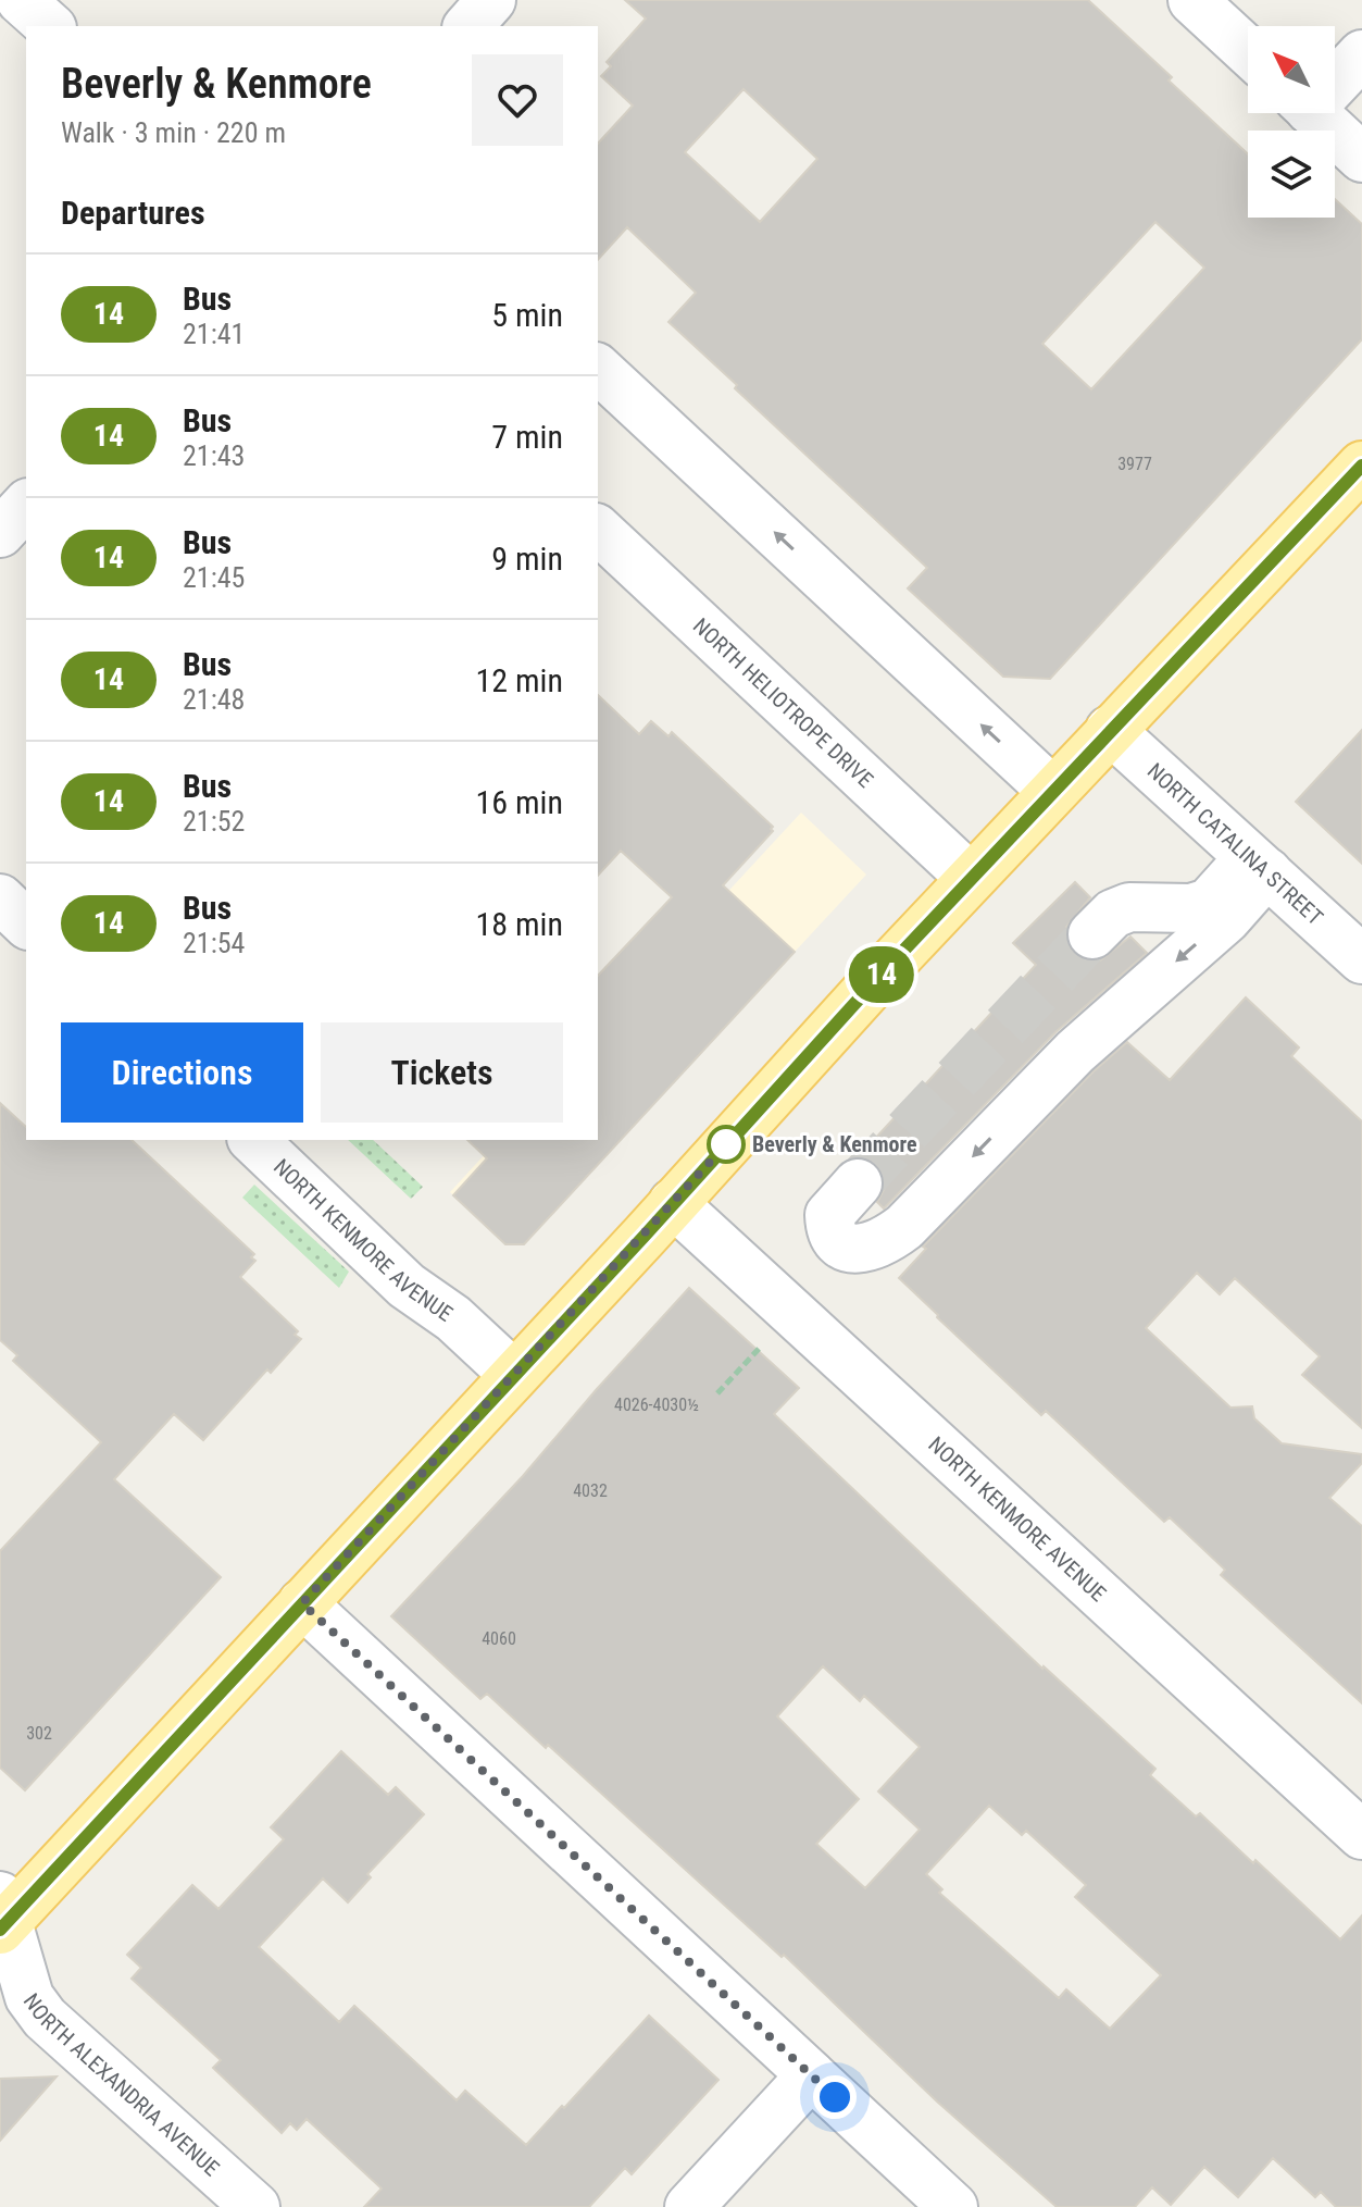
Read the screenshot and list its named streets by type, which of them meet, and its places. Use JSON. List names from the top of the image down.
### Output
{
  "streets": {
    "street": [
      "NORTH HELIOTROPE DRIVE",
      "NORTH CATALINA STREET",
      "NORTH KENMORE AVENUE",
      "NORTH ALEXANDRIA AVENUE"
    ]
  },
  "places": ["Beverly & Kenmore"],
  "lines": ["bus line 14"],
  "house_numbers": [
    "3977",
    "4026-4030½",
    "4032",
    "4060",
    "302"
  ],
  "north": "top left",
  "page": {
    "on_map": "14",
    "heading": [
      ["Beverly & Kenmore", "Walk · 3 min · 220 m"],
      "Departures"
    ],
    "list": [
      {
        "mark": "14",
        "name": "Bus",
        "note": "21:41",
        "value": "5 min"
      },
      {
        "mark": "14",
        "name": "Bus",
        "note": "21:43",
        "value": "7 min"
      },
      {
        "mark": "14",
        "name": "Bus",
        "note": "21:45",
        "value": "9 min"
      },
      {
        "mark": "14",
        "name": "Bus",
        "note": "21:48",
        "value": "12 min"
      },
      {
        "mark": "14",
        "name": "Bus",
        "note": "21:52",
        "value": "16 min"
      },
      {
        "mark": "14",
        "name": "Bus",
        "note": "21:54",
        "value": "18 min"
      }
    ],
    "buttons": ["Directions", "Tickets"]
  }
}
